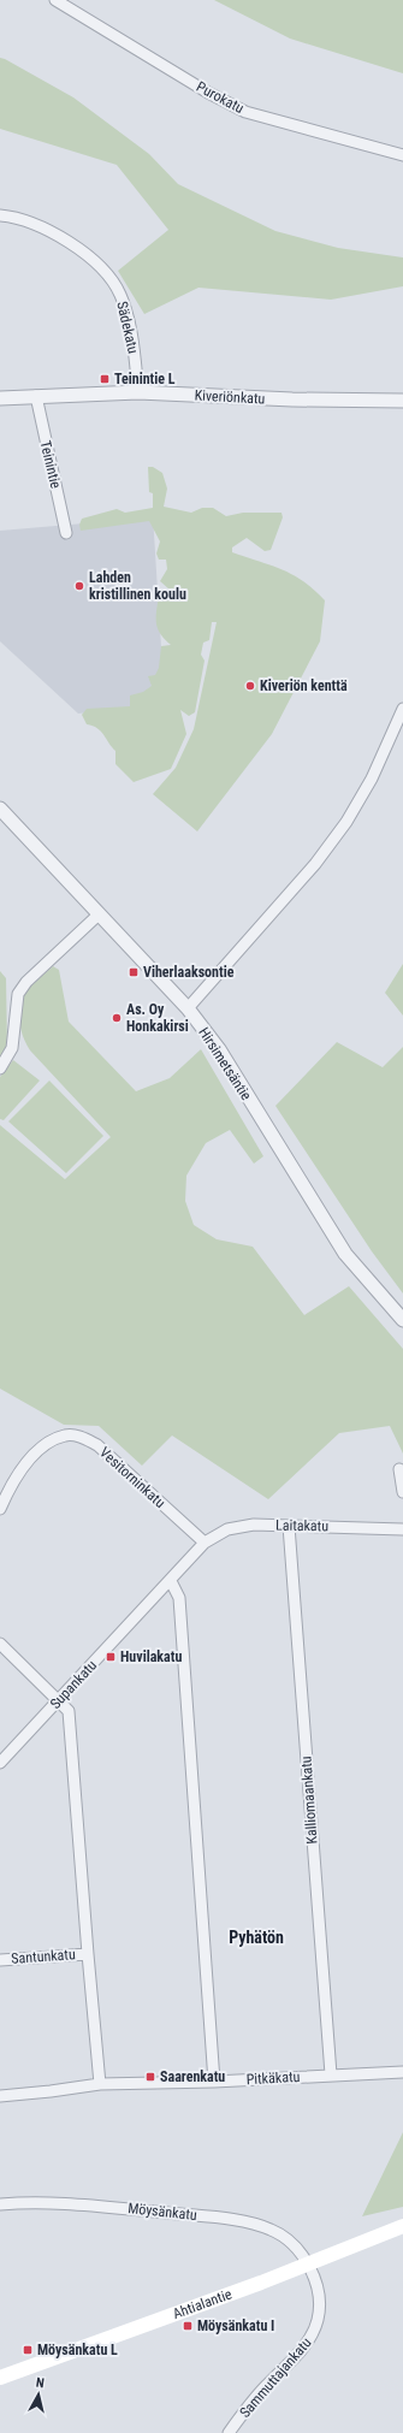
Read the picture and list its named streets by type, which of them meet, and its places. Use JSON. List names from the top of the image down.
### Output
{
  "streets": {
    "main road": ["Ahtialantie"],
    "street": [
      "Purokatu",
      "Sädekatu",
      "Kiveriönkatu",
      "Teinintie",
      "Hirsimetsäntie",
      "Vesitorninkatu",
      "Laitakatu",
      "Supankatu",
      "Kalliomaankatu",
      "Santunkatu",
      "Pitkäkatu",
      "Möysänkatu",
      "Sammuttajankatu"
    ]
  },
  "crossings": [
    ["Sädekatu", "Kiveriönkatu"],
    ["Kiveriönkatu", "Teinintie"],
    ["Vesitorninkatu", "Laitakatu"],
    ["Vesitorninkatu", "Supankatu"],
    ["Laitakatu", "Supankatu"],
    ["Laitakatu", "Kalliomaankatu"],
    ["Kalliomaankatu", "Pitkäkatu"],
    ["Möysänkatu", "Ahtialantie"],
    ["Möysänkatu", "Sammuttajankatu"],
    ["Ahtialantie", "Sammuttajankatu"]
  ],
  "districts": ["Pyhätön"],
  "places": {
    "transit": [
      "Teinintie L",
      "Viherlaaksontie",
      "Huvilakatu",
      "Saarenkatu",
      "Möysänkatu I",
      "Möysänkatu L"
    ],
    "other": ["Lahden kristillinen koulu", "Kiveriön kenttä", "As. Oy Honkakirsi"]
  },
  "north": "top"
}
